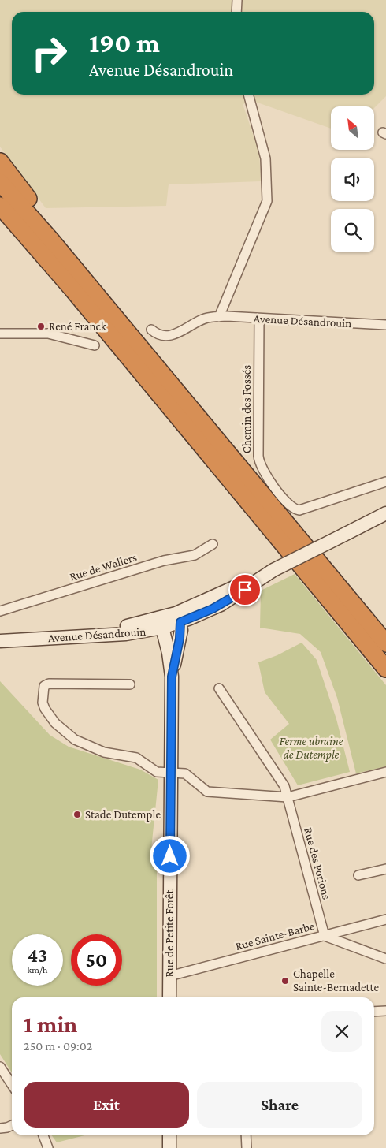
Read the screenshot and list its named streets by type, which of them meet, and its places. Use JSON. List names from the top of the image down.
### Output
{
  "streets": {
    "main road": ["Avenue Désandrouin", "Rue de Petite Forêt"],
    "street": [
      "Chemin des Fossés",
      "Rue de Wallers",
      "Rue des Porions",
      "Rue Sainte-Barbe"
    ]
  },
  "crossings": [
    ["Avenue Désandrouin", "Chemin des Fossés"],
    ["Avenue Désandrouin", "Rue de Petite Forêt"],
    ["Rue des Porions", "Rue Sainte-Barbe"],
    ["Rue de Petite Forêt", "Rue Sainte-Barbe"]
  ],
  "parks": ["Ferme ubraine de Dutemple"],
  "places": ["René Franck", "Stade Dutemple", "Chapelle Sainte-Bernadette"],
  "north": "top left",
  "page": {
    "turn": ["190 m", "Avenue Désandrouin"],
    "speed": "43 km/h",
    "limit": "50",
    "heading": ["1 min", "250 m · 09:02"],
    "buttons": ["Exit", "Share"]
  }
}
